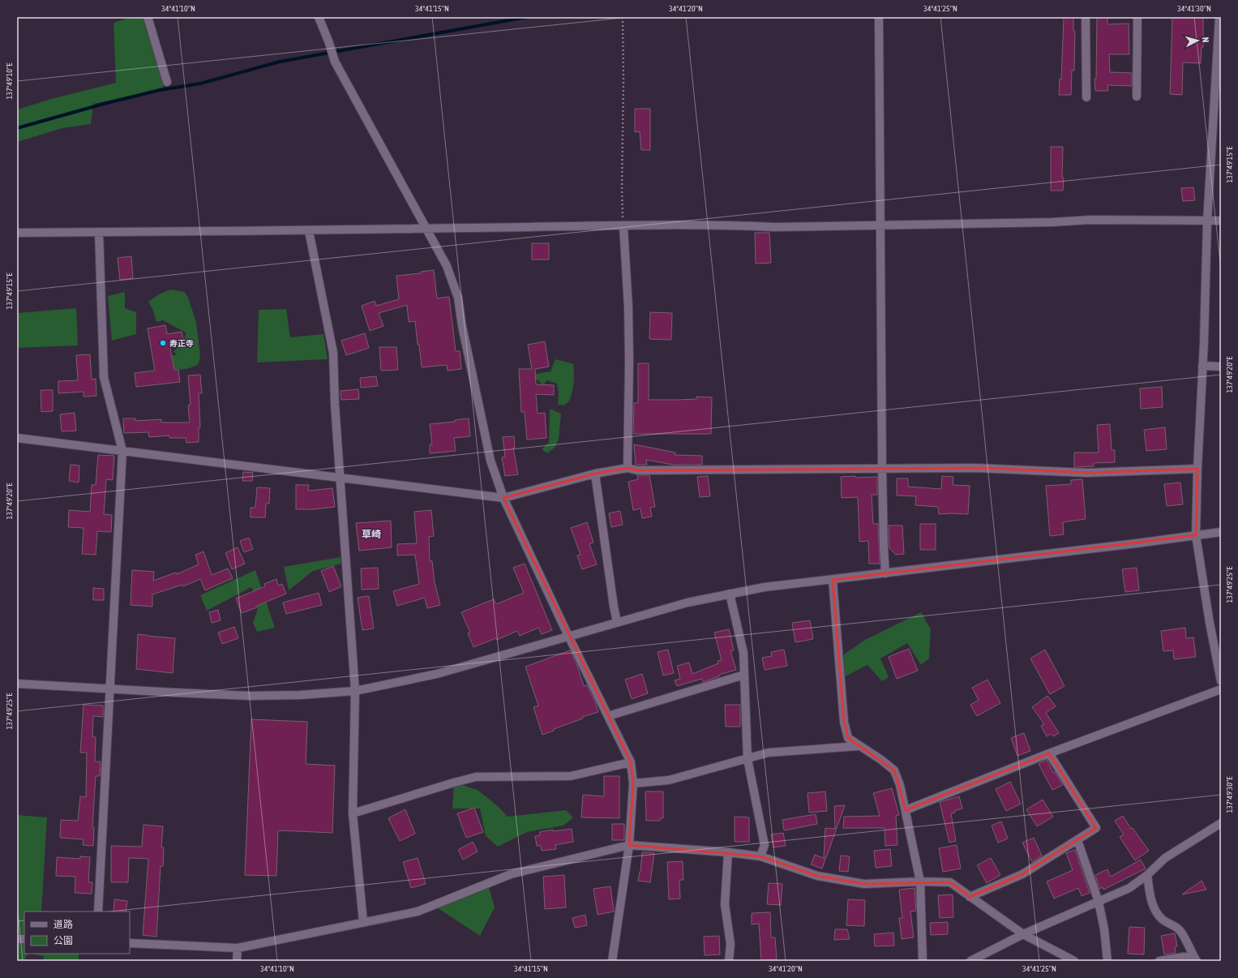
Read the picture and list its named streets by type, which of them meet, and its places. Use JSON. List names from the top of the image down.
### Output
{
  "districts": ["草崎"],
  "places": ["寿正寺"],
  "legend": ["道路", "公園"],
  "north": "right",
  "coordinates": [
    "34°41'10\"N",
    "34°41'15\"N",
    "34°41'20\"N",
    "34°41'25\"N",
    "34°41'30\"N",
    "137°49'10\"E",
    "137°49'15\"E",
    "137°49'20\"E",
    "137°49'25\"E",
    "137°49'30\"E"
  ]
}
